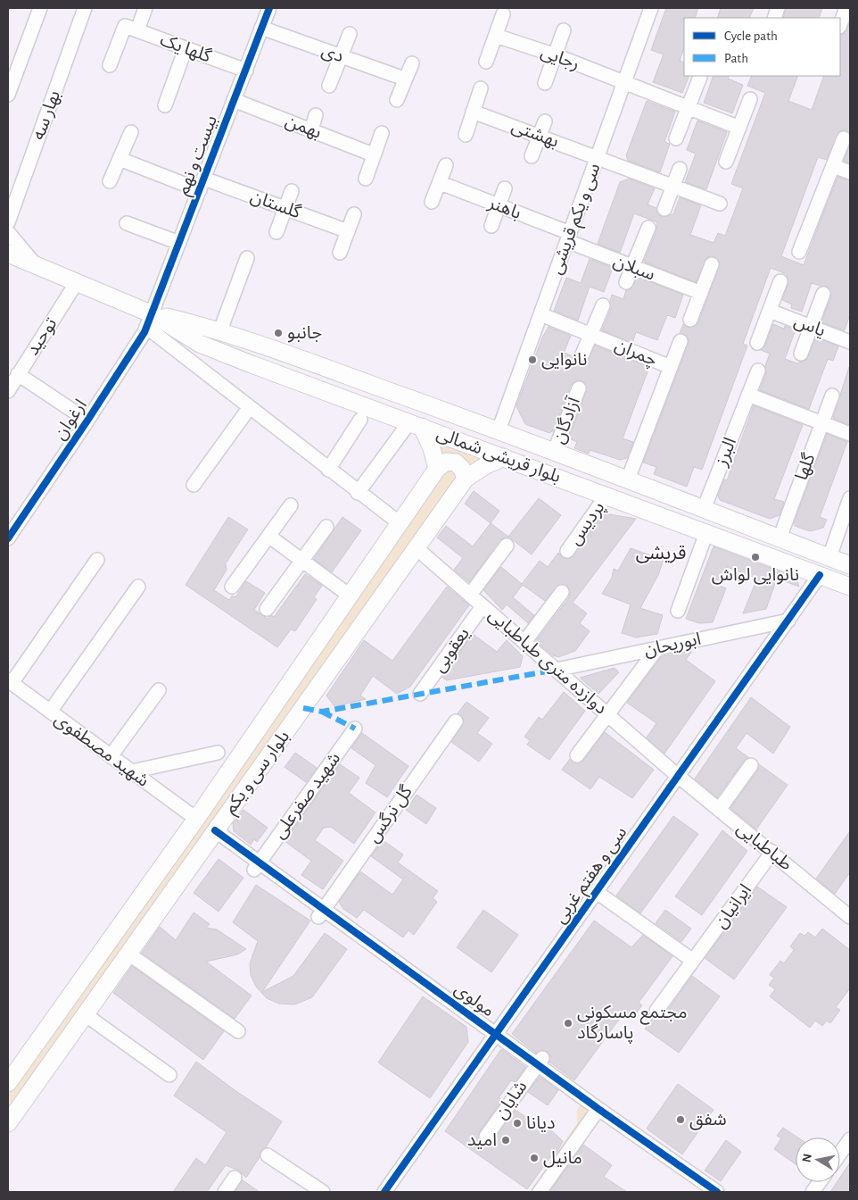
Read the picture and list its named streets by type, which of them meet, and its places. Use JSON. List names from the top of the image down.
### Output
{
  "streets": {
    "main road": ["بلوار قریشی شمالی", "بلوار سی و یکم"],
    "street": [
      "گلها یک",
      "دی",
      "رجایی",
      "بهار سه",
      "بهمن",
      "بهشتی",
      "بیست و نهم",
      "گلستان",
      "باهنر",
      "سی و یکم قریشی",
      "سبلان",
      "یاس",
      "توحید",
      "چمران",
      "ارغوان",
      "آزادگان",
      "البرز",
      "گلها",
      "پردیس",
      "ابوریحان",
      "یعقوبی",
      "دوازده متری طباطبایی",
      "شهید مصطفوی",
      "شهید صفرعلی",
      "گل نرگس",
      "طباطبایی",
      "سی و هفتم غربی",
      "ایرانیان",
      "مولوی",
      "شایان"
    ]
  },
  "crossings": [
    ["گلها یک", "بیست و نهم"],
    ["دی", "بیست و نهم"],
    ["رجایی", "سی و یکم قریشی"],
    ["بهمن", "بیست و نهم"],
    ["بهشتی", "سی و یکم قریشی"],
    ["بیست و نهم", "گلستان"],
    ["بیست و نهم", "ارغوان"],
    ["بیست و نهم", "بلوار قریشی شمالی"],
    ["باهنر", "سی و یکم قریشی"],
    ["باهنر", "سبلان"],
    ["سی و یکم قریشی", "سبلان"],
    ["سی و یکم قریشی", "چمران"],
    ["سی و یکم قریشی", "بلوار قریشی شمالی"],
    ["توحید", "بلوار قریشی شمالی"],
    ["چمران", "بلوار قریشی شمالی"],
    ["ارغوان", "بلوار قریشی شمالی"],
    ["آزادگان", "بلوار قریشی شمالی"],
    ["البرز", "بلوار قریشی شمالی"],
    ["بلوار قریشی شمالی", "گلها"],
    ["بلوار قریشی شمالی", "پردیس"],
    ["بلوار قریشی شمالی", "بلوار سی و یکم"],
    ["بلوار قریشی شمالی", "سی و هفتم غربی"],
    ["ابوریحان", "دوازده متری طباطبایی"],
    ["ابوریحان", "سی و هفتم غربی"],
    ["یعقوبی", "دوازده متری طباطبایی"],
    ["دوازده متری طباطبایی", "بلوار سی و یکم"],
    ["دوازده متری طباطبایی", "طباطبایی"],
    ["دوازده متری طباطبایی", "سی و هفتم غربی"],
    ["شهید مصطفوی", "بلوار سی و یکم"],
    ["بلوار سی و یکم", "مولوی"],
    ["شهید صفرعلی", "مولوی"],
    ["گل نرگس", "مولوی"],
    ["طباطبایی", "سی و هفتم غربی"],
    ["طباطبایی", "ایرانیان"],
    ["سی و هفتم غربی", "مولوی"],
    ["مولوی", "شایان"]
  ],
  "districts": ["قریشی"],
  "places": [
    "جانبو",
    "نانوایی",
    "نانوایی لواش",
    "مجتمع مسکونی پاسارگاد",
    "شفق",
    "دیانا",
    "امید",
    "مانیل"
  ],
  "legend": ["Cycle path", "Path"],
  "north": "left"
}
